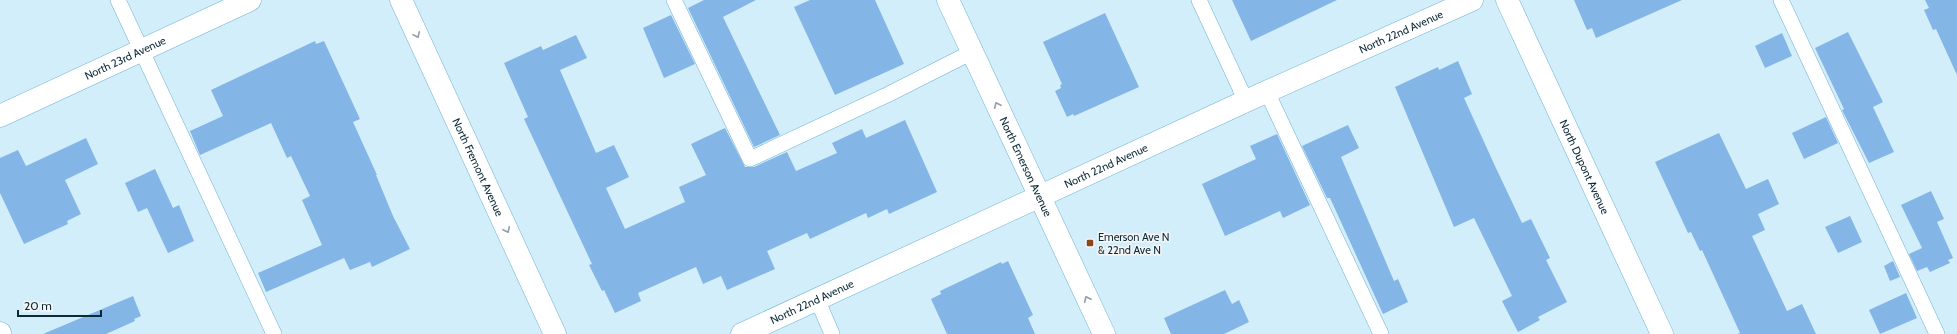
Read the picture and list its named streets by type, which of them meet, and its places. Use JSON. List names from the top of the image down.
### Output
{
  "streets": {
    "street": [
      "North 22nd Avenue",
      "North 23rd Avenue",
      "North Fremont Avenue",
      "North Emerson Avenue",
      "North Dupont Avenue"
    ]
  },
  "crossings": [
    ["North 22nd Avenue", "North Emerson Avenue"]
  ],
  "one_way": ["North Fremont Avenue", "North Emerson Avenue"],
  "places": {
    "transit": ["Emerson Ave N & 22nd Ave N"]
  },
  "scale_bar": "20 m"
}
